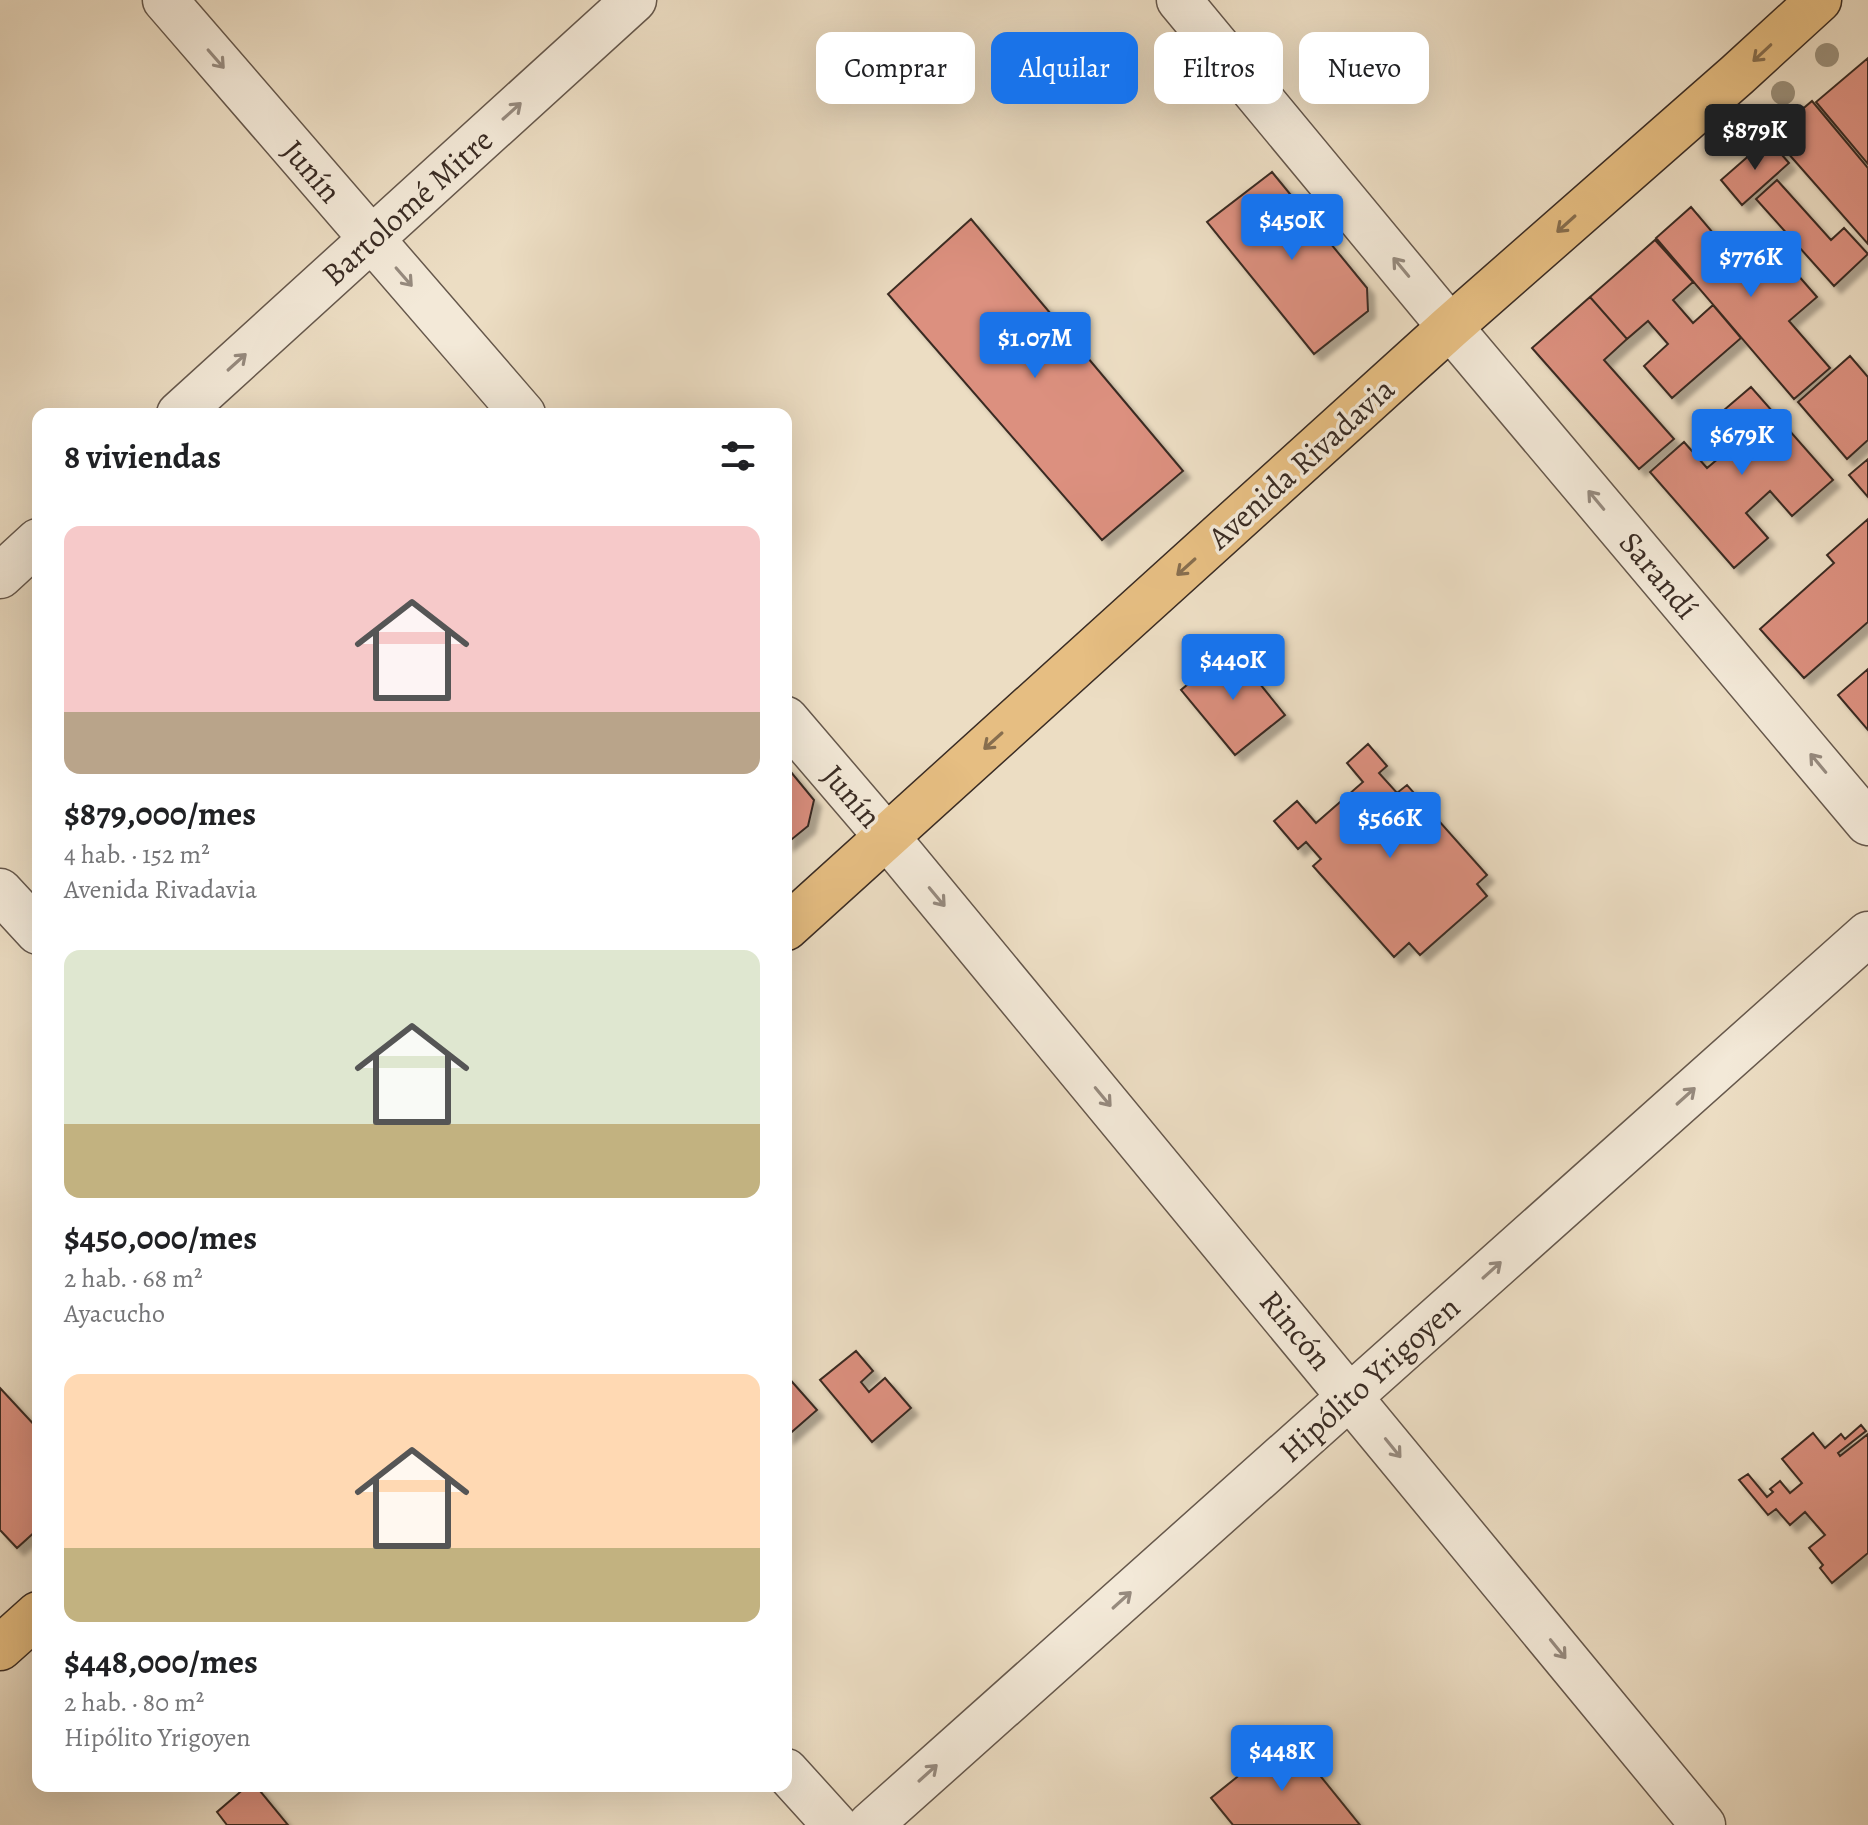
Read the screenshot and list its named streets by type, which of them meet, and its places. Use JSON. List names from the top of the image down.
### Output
{
  "streets": {
    "main road": ["Avenida Rivadavia"],
    "street": [
      "Junín",
      "Bartolomé Mitre",
      "Sarandí",
      "Rincón",
      "Hipólito Yrigoyen"
    ]
  },
  "crossings": [
    ["Junín", "Bartolomé Mitre"],
    ["Junín", "Avenida Rivadavia"],
    ["Junín", "Rincón"],
    ["Avenida Rivadavia", "Sarandí"],
    ["Avenida Rivadavia", "Rincón"],
    ["Rincón", "Hipólito Yrigoyen"]
  ],
  "one_way": [
    "Junín",
    "Bartolomé Mitre",
    "Avenida Rivadavia",
    "Sarandí",
    "Rincón",
    "Hipólito Yrigoyen"
  ],
  "page": {
    "chip": [
      "Comprar",
      "Alquilar",
      "Filtros",
      "Nuevo"
    ],
    "price": [
      "$879K",
      "$450K",
      "$776K",
      "$1.07M",
      "$679K",
      "$440K",
      "$566K",
      "$448K"
    ],
    "heading": "8 viviendas",
    "list": [
      {
        "name": "$879,000/mes",
        "note": "4 hab. · 152 m² · Avenida Rivadavia"
      },
      {
        "name": "$450,000/mes",
        "note": "2 hab. · 68 m² · Ayacucho"
      },
      {
        "name": "$448,000/mes",
        "note": "2 hab. · 80 m² · Hipólito Yrigoyen"
      }
    ]
  }
}
